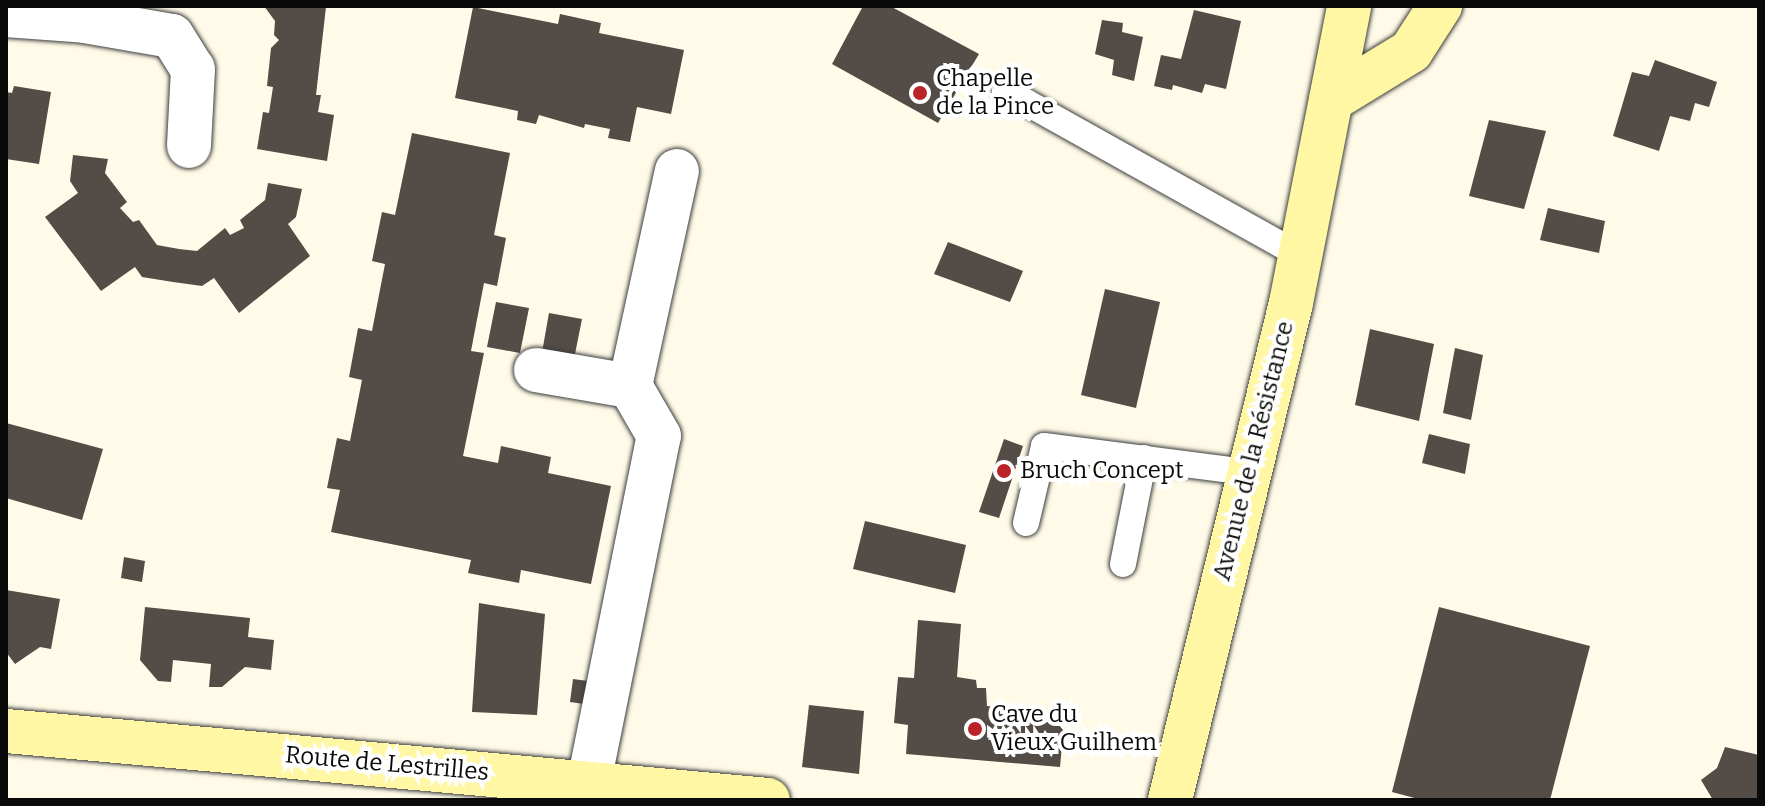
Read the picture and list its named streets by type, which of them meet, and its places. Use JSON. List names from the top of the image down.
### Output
{
  "streets": {
    "main road": ["Avenue de la Résistance", "Route de Lestrilles"]
  },
  "places": ["Chapelle de la Pince", "Bruch Concept", "Cave du Vieux Guilhem"]
}
